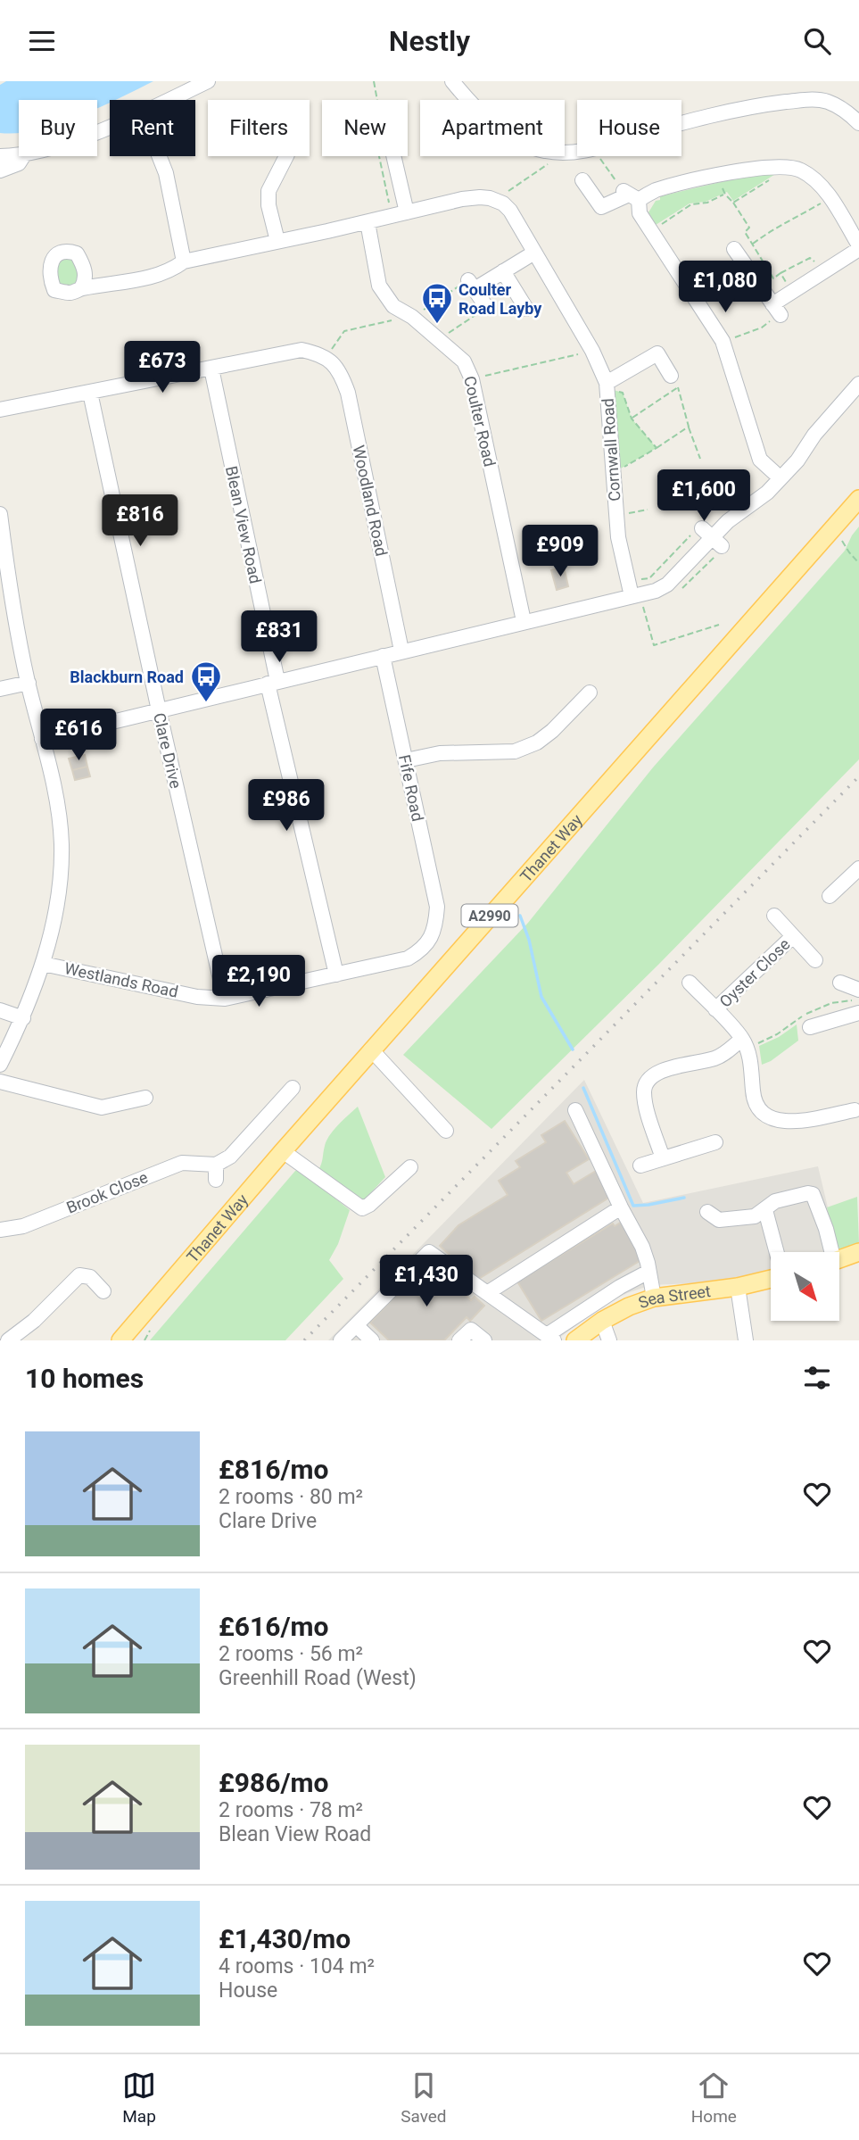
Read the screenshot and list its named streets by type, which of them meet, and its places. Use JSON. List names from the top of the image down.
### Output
{
  "streets": {
    "main road": ["Thanet Way", "A2990", "Sea Street"],
    "street": [
      "Coulter Road",
      "Cornwall Road",
      "Woodland Road",
      "Blean View Road",
      "Clare Drive",
      "Fife Road",
      "Oyster Close",
      "Westlands Road",
      "Brook Close"
    ]
  },
  "crossings": [
    ["Blean View Road", "Westlands Road"],
    ["Clare Drive", "Westlands Road"],
    ["Fife Road", "Westlands Road"]
  ],
  "places": {
    "bus stop": ["Coulter Road Layby", "Blackburn Road"]
  },
  "north": "bottom right",
  "page": {
    "header": "Nestly",
    "chip": [
      "Buy",
      "Rent",
      "Filters",
      "New",
      "Apartment",
      "House"
    ],
    "price": [
      "£1,080",
      "£673",
      "£1,600",
      "£816",
      "£909",
      "£831",
      "£616",
      "£986",
      "£2,190",
      "£1,430"
    ],
    "heading": "10 homes",
    "list": [
      {
        "name": "£816/mo",
        "note": "2 rooms · 80 m² · Clare Drive"
      },
      {
        "name": "£616/mo",
        "note": "2 rooms · 56 m² · Greenhill Road (West)"
      },
      {
        "name": "£986/mo",
        "note": "2 rooms · 78 m² · Blean View Road"
      },
      {
        "name": "£1,430/mo",
        "note": "4 rooms · 104 m² · House"
      }
    ],
    "tabs": ["Map", "Saved", "Home"]
  }
}
